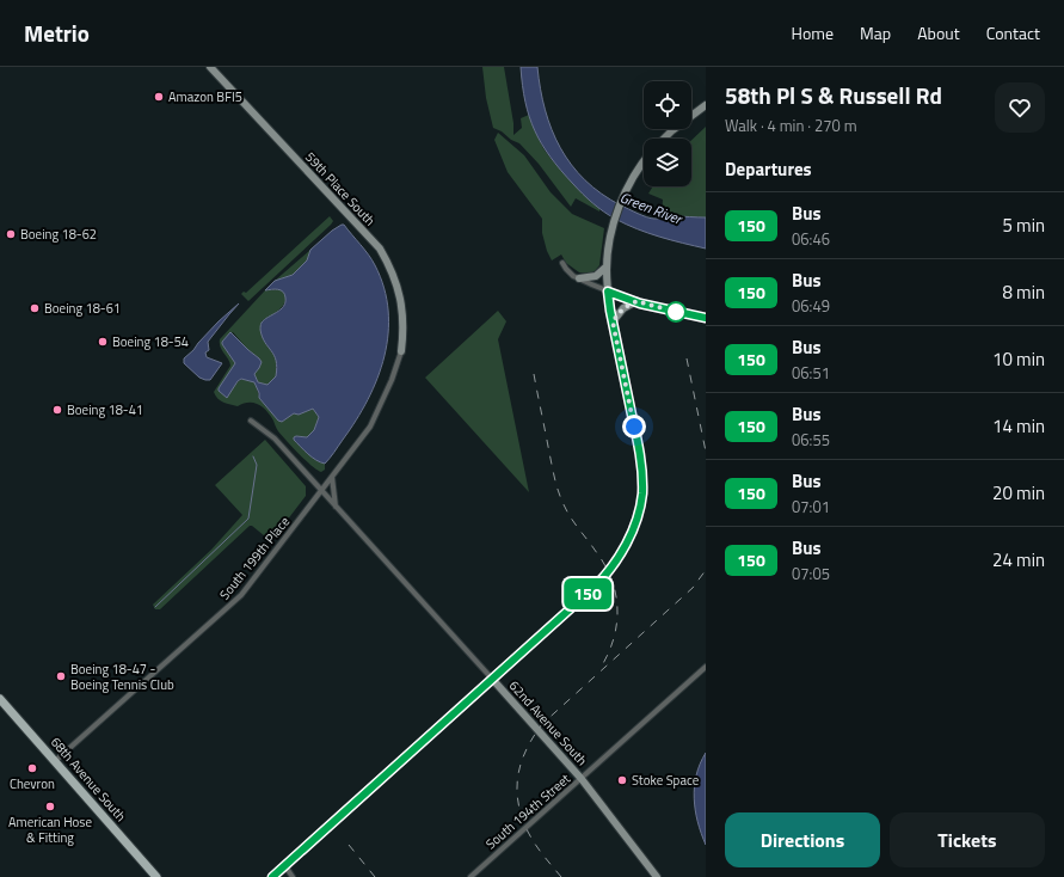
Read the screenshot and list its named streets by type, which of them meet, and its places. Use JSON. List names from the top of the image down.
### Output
{
  "streets": {
    "main road": ["59th Place South", "62nd Avenue South", "68th Avenue South"],
    "street": ["South 199th Place", "South 194th Street"]
  },
  "crossings": [
    ["59th Place South", "South 199th Place"],
    ["South 199th Place", "62nd Avenue South"],
    ["South 199th Place", "68th Avenue South"],
    ["62nd Avenue South", "South 194th Street"]
  ],
  "water": ["Green River"],
  "places": [
    "Amazon BFI5",
    "Boeing 18-62",
    "Boeing 18-61",
    "Boeing 18-54",
    "Boeing 18-41",
    "Boeing 18-47 - Boeing Tennis Club",
    "Chevron",
    "Stoke Space",
    "American Hose & Fitting"
  ],
  "lines": ["bus line 150"],
  "page": {
    "header": "Metrio",
    "nav": [
      "Home",
      "Map",
      "About",
      "Contact"
    ],
    "on_map": "150",
    "heading": [
      ["58th Pl S & Russell Rd", "Walk · 4 min · 270 m"],
      "Departures"
    ],
    "list": [
      {
        "mark": "150",
        "name": "Bus",
        "note": "06:46",
        "value": "5 min"
      },
      {
        "mark": "150",
        "name": "Bus",
        "note": "06:49",
        "value": "8 min"
      },
      {
        "mark": "150",
        "name": "Bus",
        "note": "06:51",
        "value": "10 min"
      },
      {
        "mark": "150",
        "name": "Bus",
        "note": "06:55",
        "value": "14 min"
      },
      {
        "mark": "150",
        "name": "Bus",
        "note": "07:01",
        "value": "20 min"
      },
      {
        "mark": "150",
        "name": "Bus",
        "note": "07:05",
        "value": "24 min"
      }
    ],
    "buttons": ["Directions", "Tickets"]
  }
}
